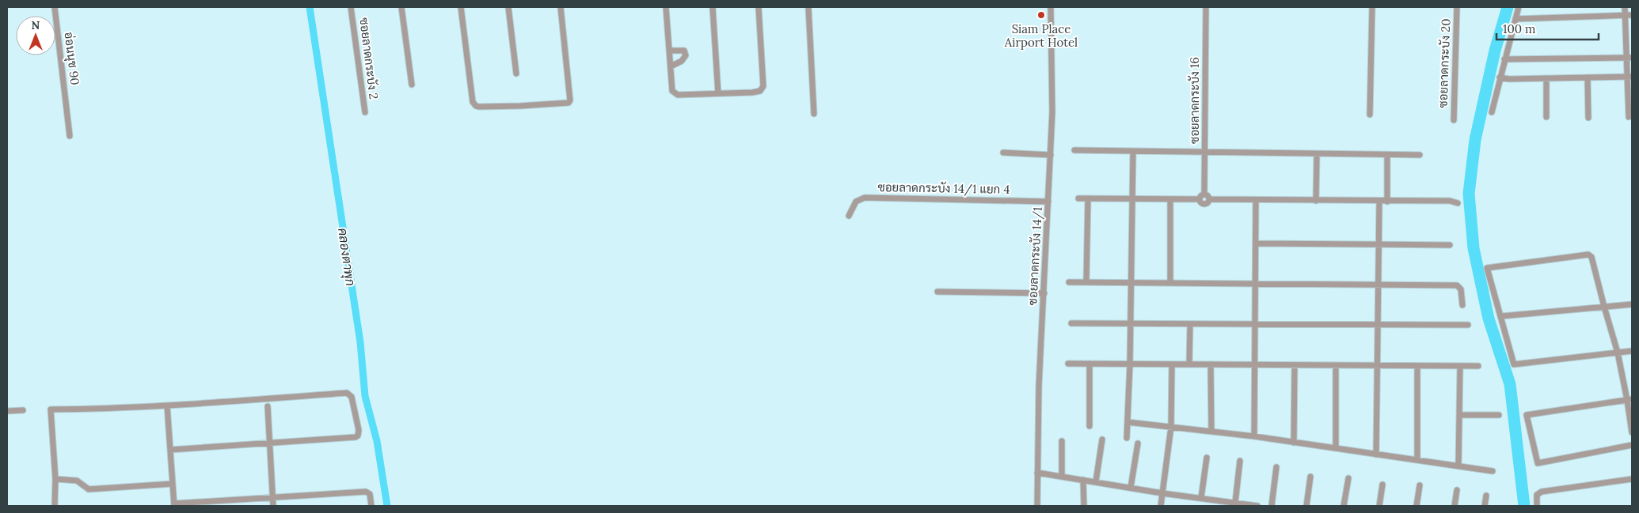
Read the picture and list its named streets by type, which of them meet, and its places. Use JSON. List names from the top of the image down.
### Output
{
  "streets": {
    "street": [
      "อ่อนนุช 90",
      "ซอยลาดกระบัง 2",
      "ซอยลาดกระบัง 20",
      "ซอยลาดกระบัง 16",
      "ซอยลาดกระบัง 14/1 แยก 4",
      "ซอยลาดกระบัง 14/1"
    ]
  },
  "crossings": [
    ["ซอยลาดกระบัง 14/1 แยก 4", "ซอยลาดกระบัง 14/1"]
  ],
  "water": ["คลองตาพุก"],
  "places": ["Siam Place Airport Hotel"],
  "scale_bar": "100 m",
  "north": "top"
}
